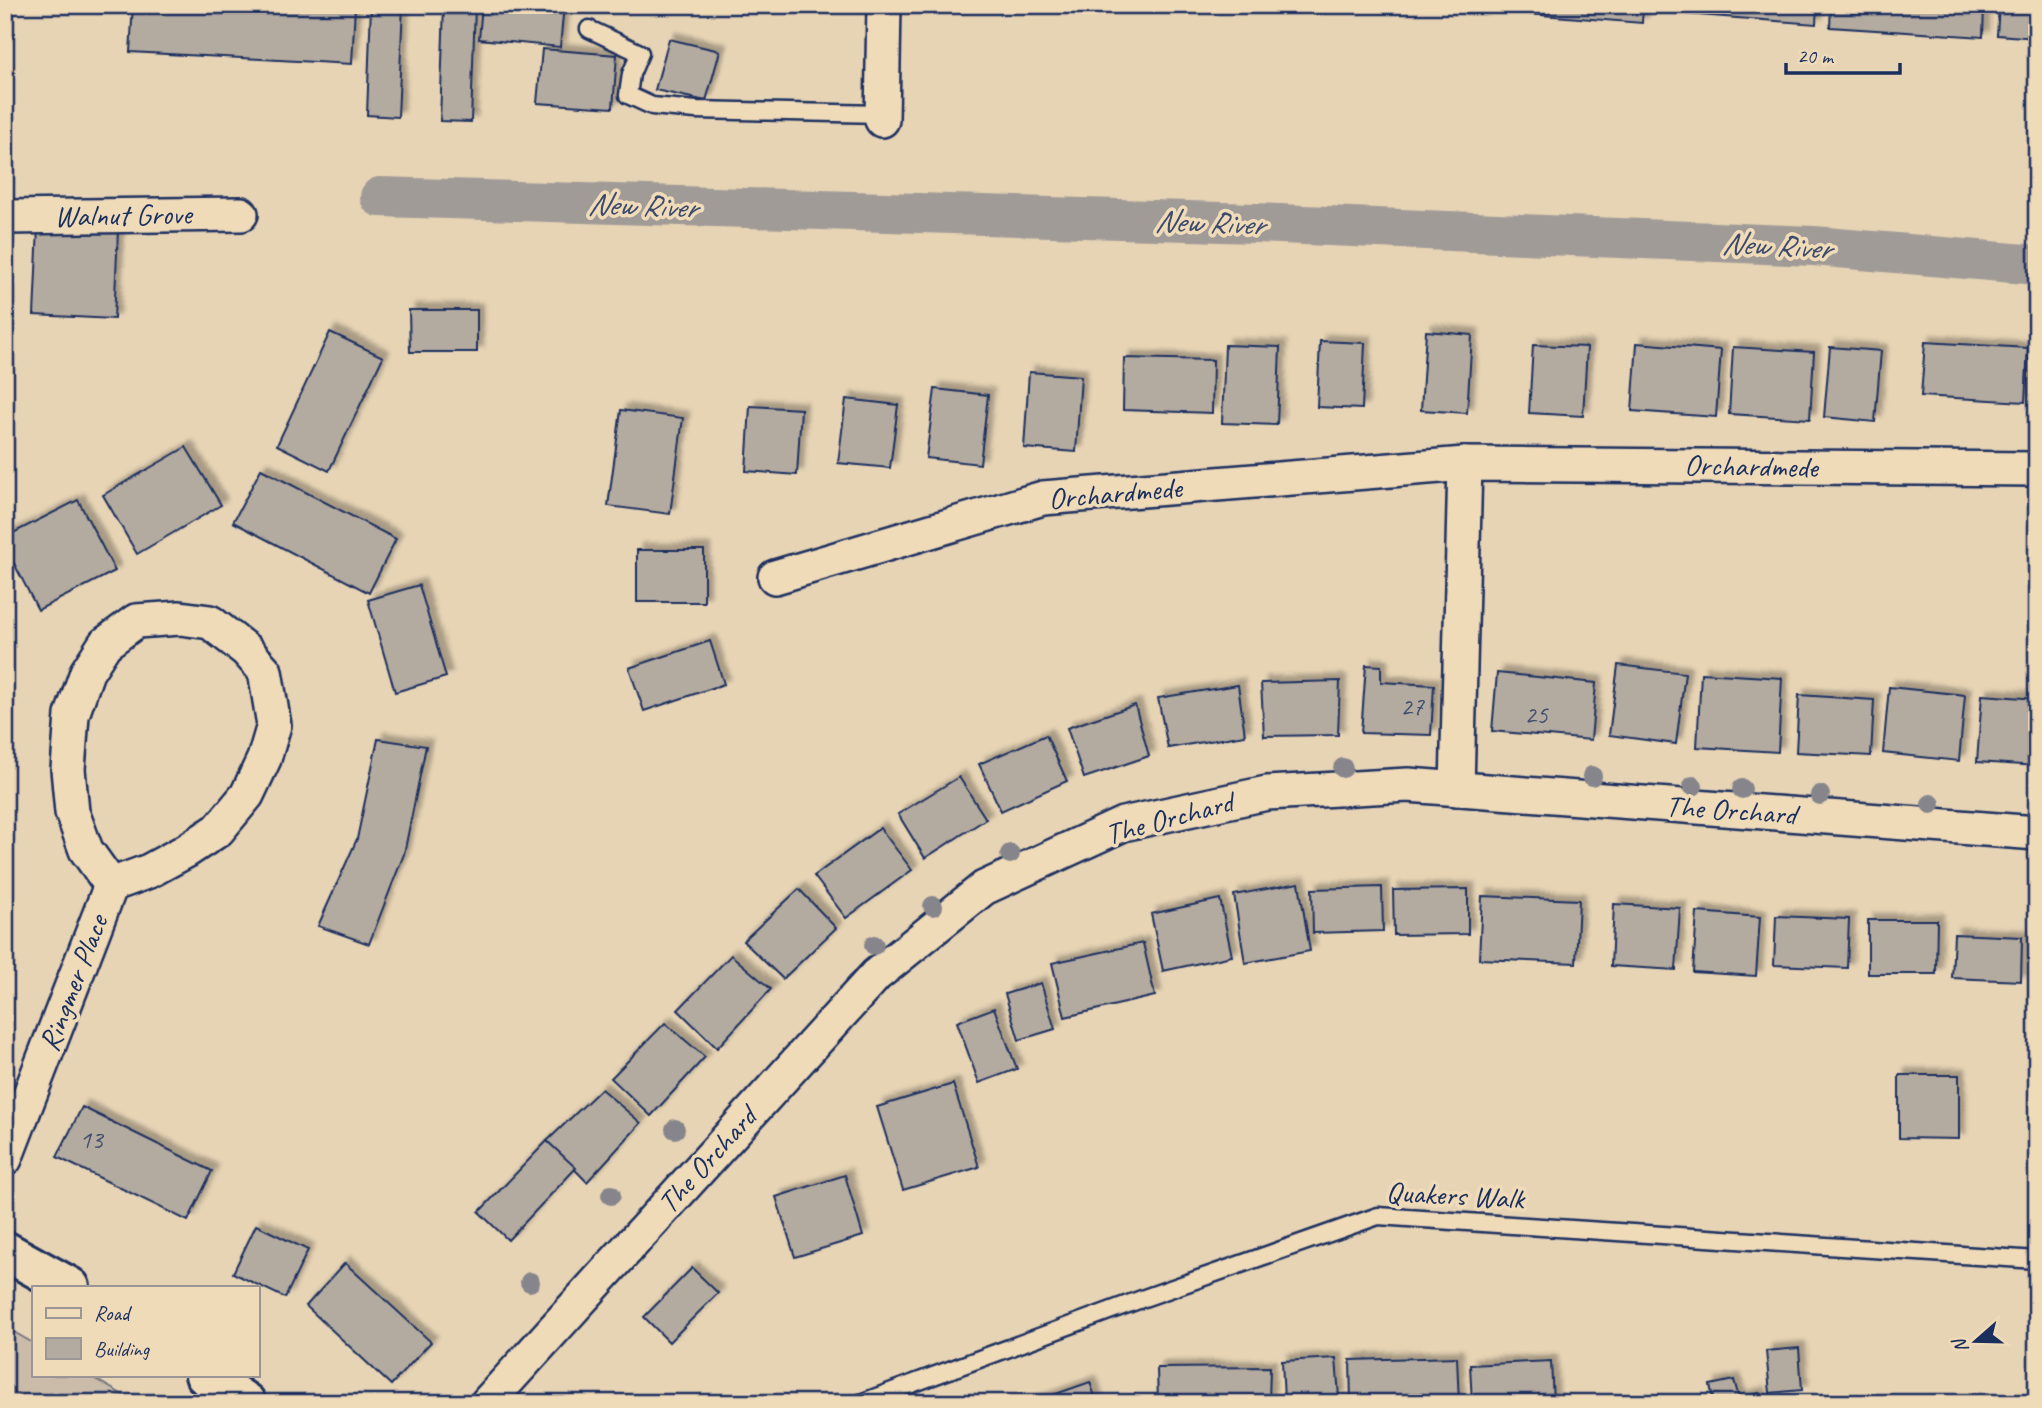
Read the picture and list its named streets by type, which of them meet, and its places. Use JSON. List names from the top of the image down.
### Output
{
  "streets": {
    "street": [
      "Walnut Grove",
      "Orchardmede",
      "The Orchard",
      "Ringmer Place"
    ],
    "lane": ["Quakers Walk"]
  },
  "water": ["New River"],
  "house_numbers": ["27", "25", "13"],
  "legend": ["Road", "Building"],
  "scale_bar": "20 m",
  "north": "left"
}
